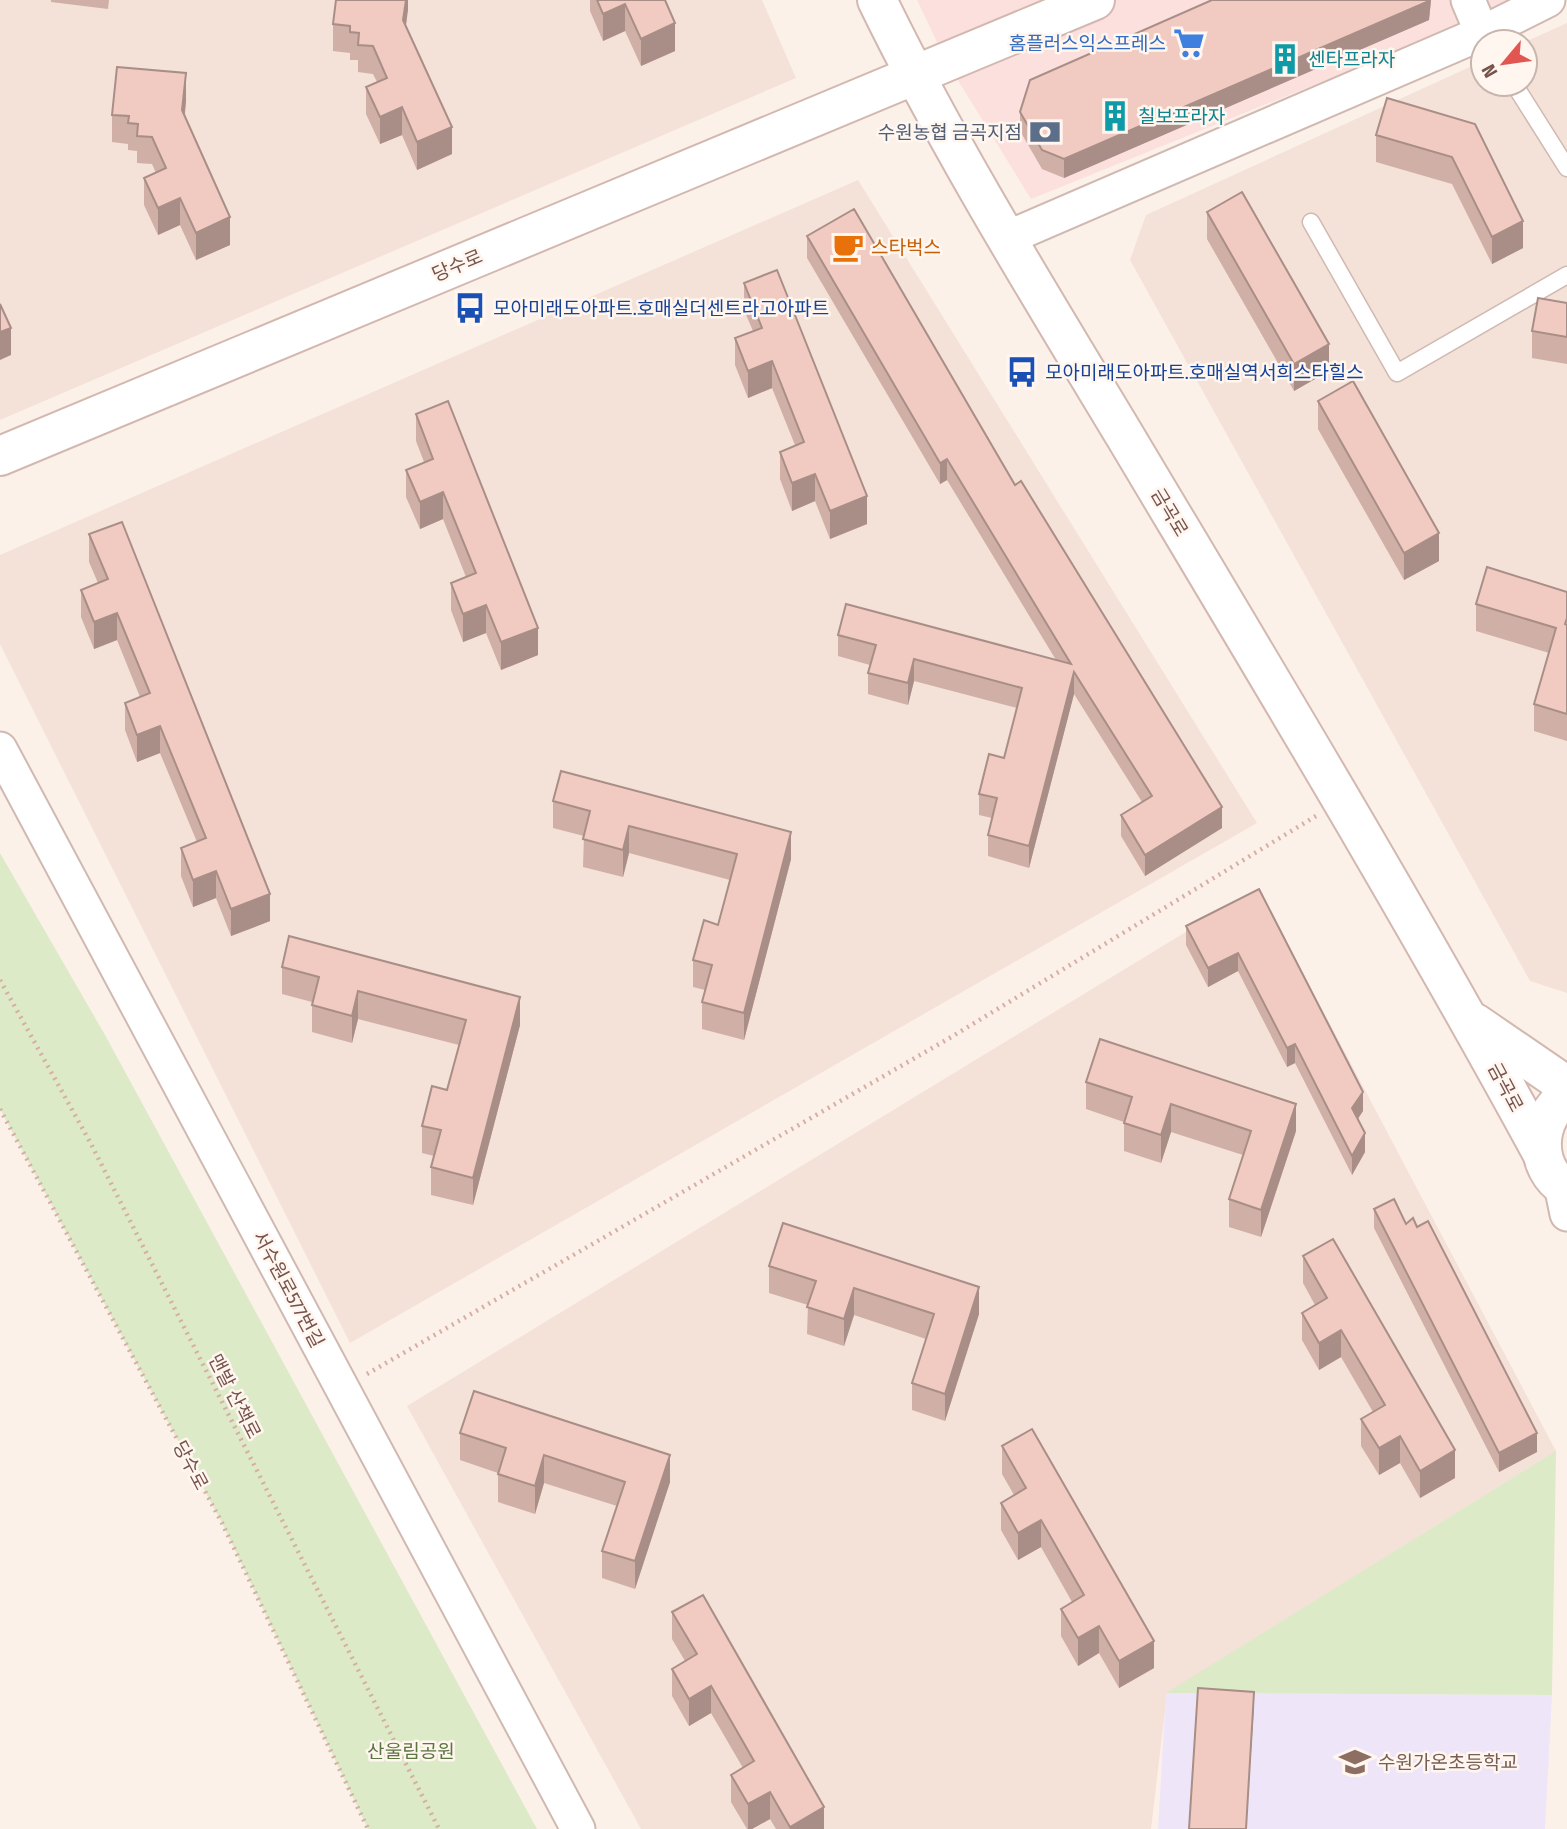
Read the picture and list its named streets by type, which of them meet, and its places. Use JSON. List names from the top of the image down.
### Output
{
  "streets": {
    "main road": ["당수로", "금곡로"],
    "street": ["서수원로577번길"],
    "path": ["맨발 산책로"]
  },
  "crossings": [
    ["당수로", "금곡로"]
  ],
  "parks": ["산울림공원"],
  "places": {
    "supermarket": ["홈플러스익스프레스"],
    "building": ["센타프라자", "칠보프라자"],
    "bank": ["수원농협 금곡지점"],
    "cafe": ["스타벅스"],
    "bus stop": ["모아미래도아파트.호매실더센트라고아파트", "모아미래도아파트.호매실역서희스타힐스"],
    "school or university": ["수원가온초등학교"]
  },
  "north": "bottom left"
}
